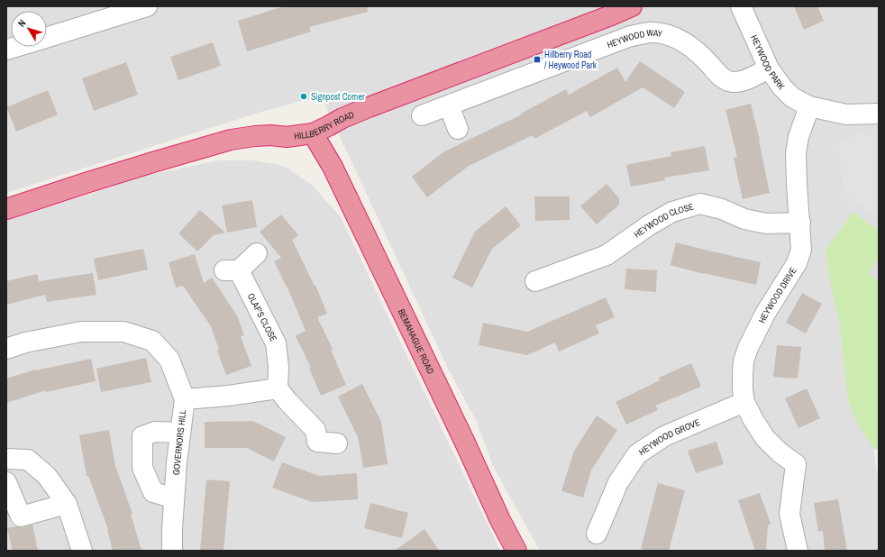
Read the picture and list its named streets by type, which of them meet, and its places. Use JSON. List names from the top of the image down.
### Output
{
  "streets": {
    "highway": ["HILLBERRY ROAD", "BEMAHAGUE ROAD"],
    "street": [
      "HEYWOOD WAY",
      "HEYWOOD PARK",
      "HEYWOOD CLOSE",
      "HEYWOOD DRIVE",
      "OLAF'S CLOSE",
      "HEYWOOD GROVE",
      "GOVERNORS HILL"
    ]
  },
  "crossings": [
    ["HEYWOOD WAY", "HEYWOOD PARK"],
    ["HEYWOOD PARK", "HEYWOOD DRIVE"],
    ["HILLBERRY ROAD", "BEMAHAGUE ROAD"],
    ["HEYWOOD CLOSE", "HEYWOOD DRIVE"],
    ["HEYWOOD DRIVE", "HEYWOOD GROVE"]
  ],
  "places": {
    "transit": ["Hillberry Road / Heywood Park"],
    "other": ["Signpost Corner"]
  },
  "north": "top left"
}
